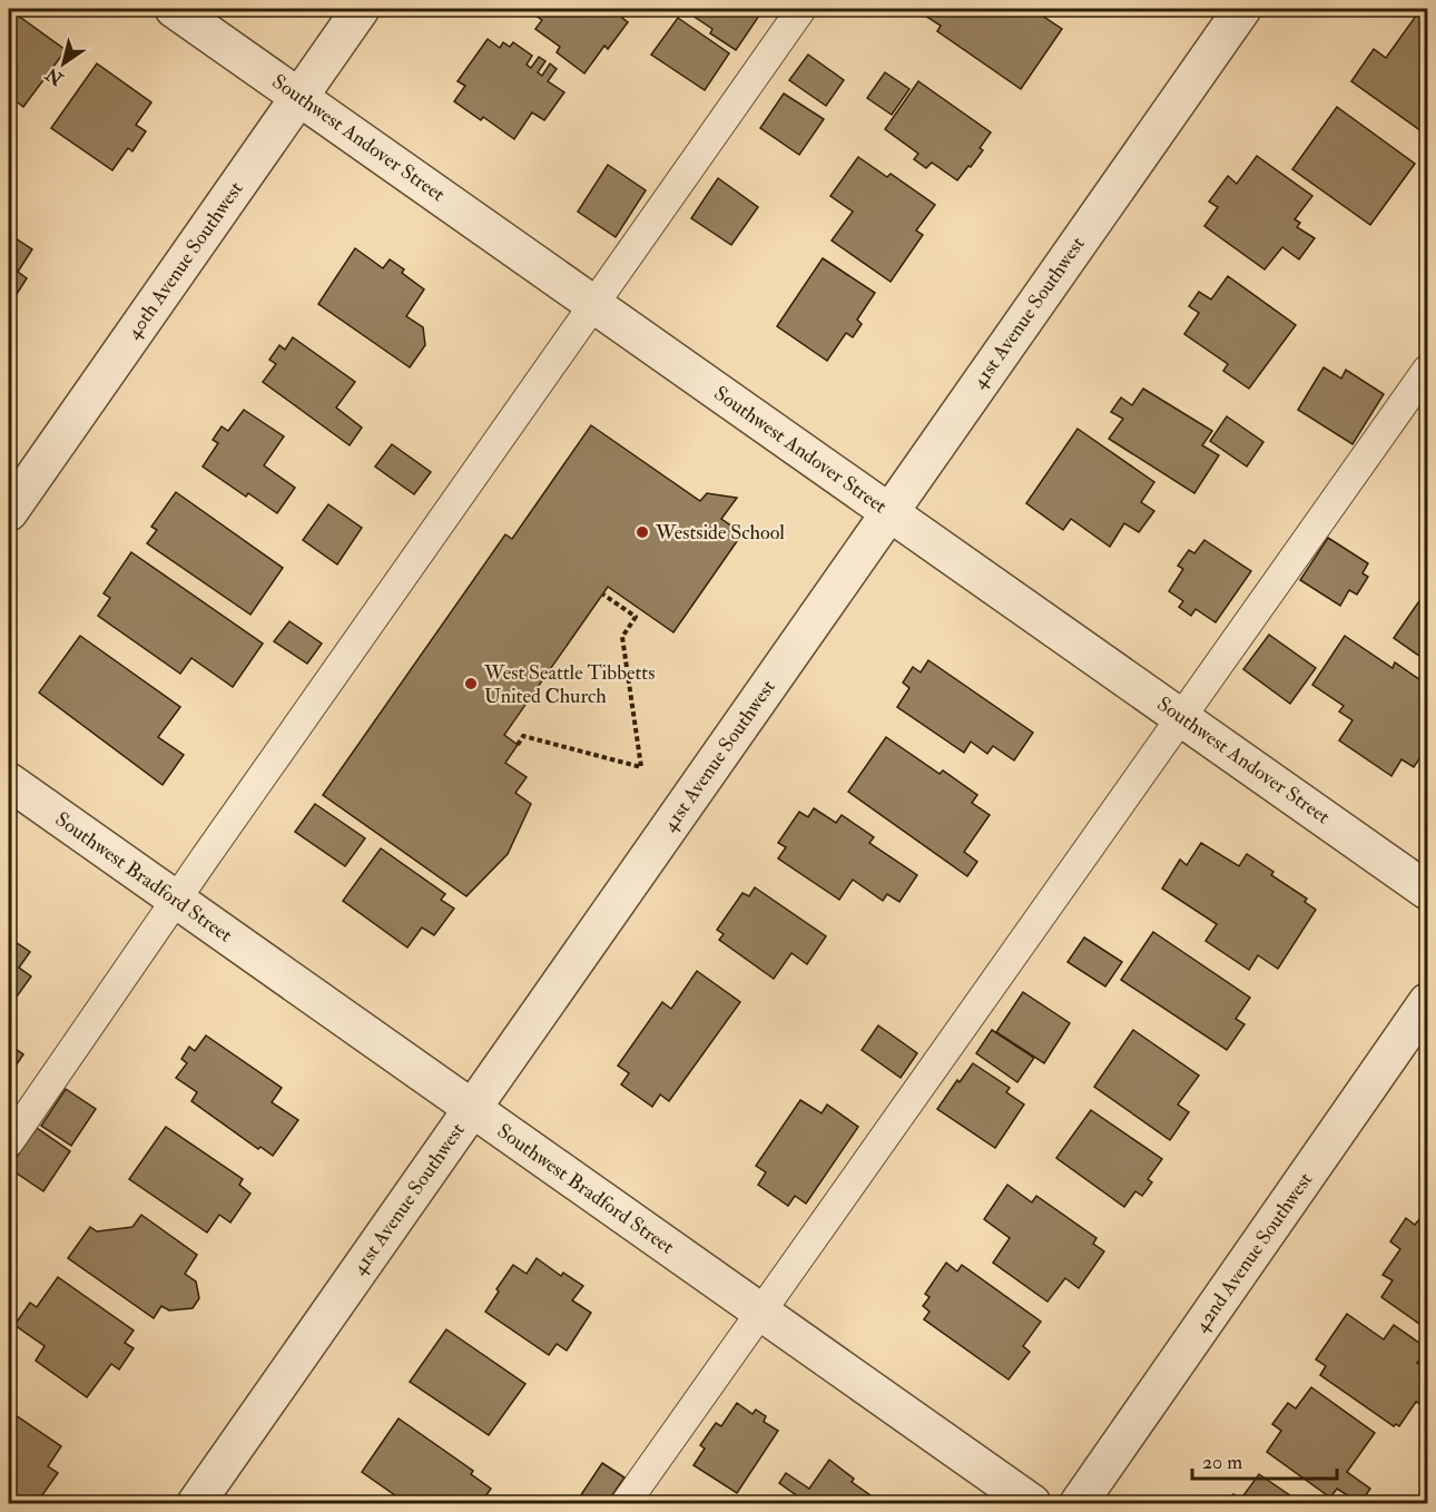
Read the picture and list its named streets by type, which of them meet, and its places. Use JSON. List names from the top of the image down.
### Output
{
  "streets": {
    "street": [
      "Southwest Andover Street",
      "40th Avenue Southwest",
      "41st Avenue Southwest",
      "Southwest Bradford Street",
      "42nd Avenue Southwest"
    ]
  },
  "crossings": [
    ["Southwest Andover Street", "40th Avenue Southwest"],
    ["Southwest Andover Street", "41st Avenue Southwest"],
    ["41st Avenue Southwest", "Southwest Bradford Street"]
  ],
  "places": ["Westside School", "West Seattle Tibbetts United Church"],
  "scale_bar": "20 m",
  "north": "bottom left"
}
